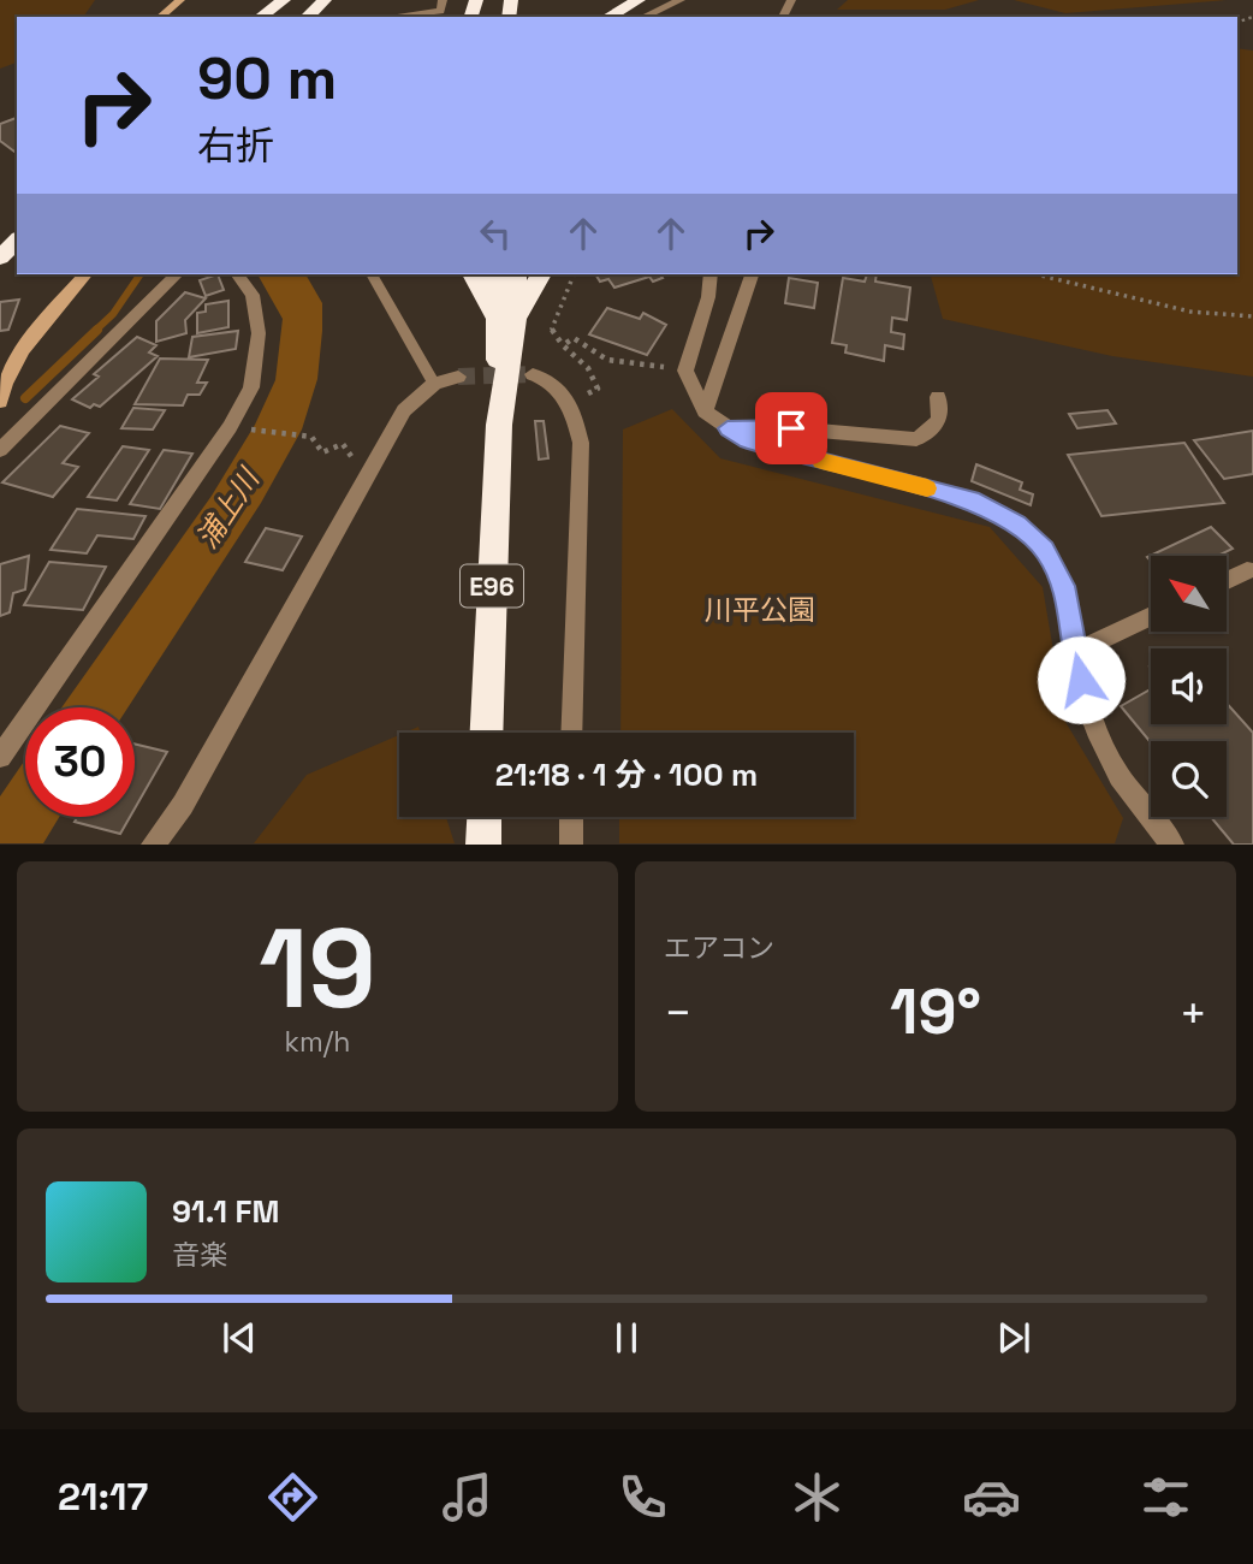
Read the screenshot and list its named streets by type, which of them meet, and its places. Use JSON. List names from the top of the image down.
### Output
{
  "streets": {
    "highway": ["E96"]
  },
  "water": ["浦上川"],
  "parks": ["川平公園"],
  "north": "top left",
  "page": {
    "turn": ["90 m", "右折"],
    "limit": "30",
    "trip": "21:18 · 1 分 · 100 m",
    "tile": [
      ["19", "km/h"],
      "エアコン"
    ],
    "heat": ["−", "19°", "+"],
    "song": ["91.1 FM", "音楽"],
    "tabs": "21:17"
  }
}
